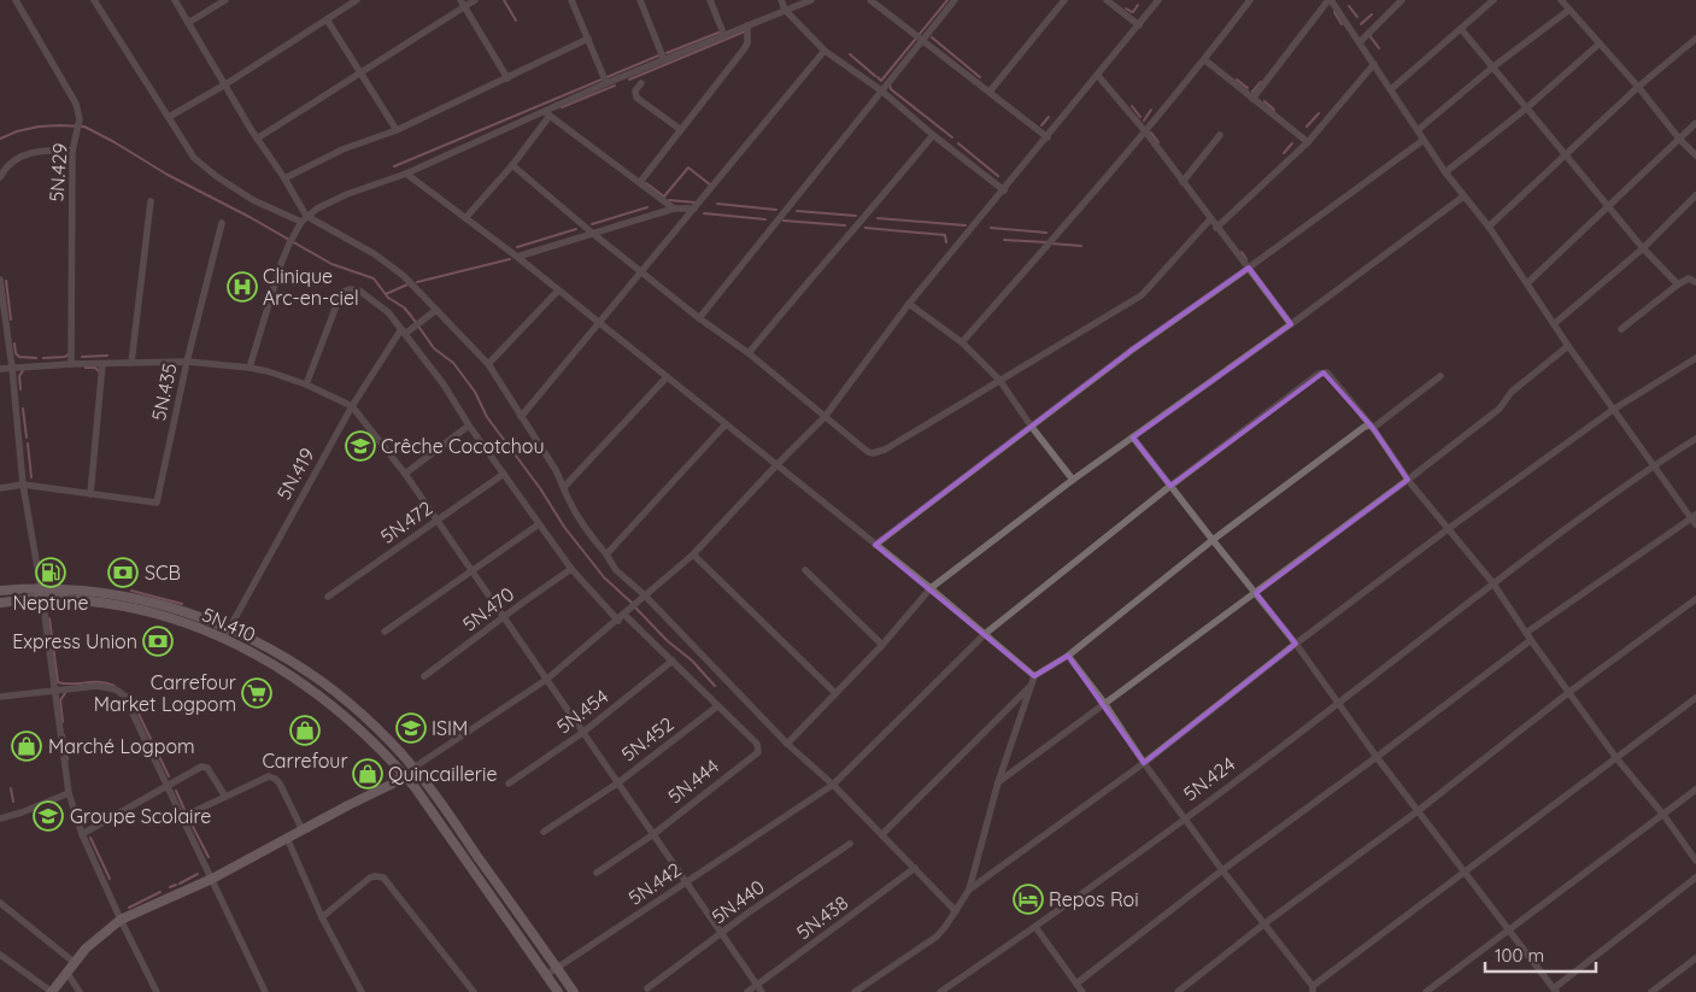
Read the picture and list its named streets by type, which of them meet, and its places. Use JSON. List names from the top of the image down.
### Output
{
  "streets": {
    "main road": ["5N.410"],
    "street": [
      "5N.429",
      "5N.435",
      "5N.419",
      "5N.472",
      "5N.470",
      "5N.454",
      "5N.452",
      "5N.424",
      "5N.444",
      "5N.442",
      "5N.440",
      "5N.438"
    ]
  },
  "crossings": [
    ["5N.419", "5N.410"],
    ["5N.410", "5N.442"],
    ["5N.452", "5N.444"]
  ],
  "places": {
    "hospital": ["Clinique Arc-en-ciel"],
    "school or university": ["Crêche Cocotchou", "ISIM", "Groupe Scolaire"],
    "fuel station": ["Neptune"],
    "bank": ["SCB", "Express Union"],
    "supermarket": ["Carrefour Market Logpom"],
    "shop": ["Carrefour", "Marché Logpom", "Quincaillerie"],
    "hotel": ["Repos Roi"]
  },
  "scale_bar": "100 m"
}
